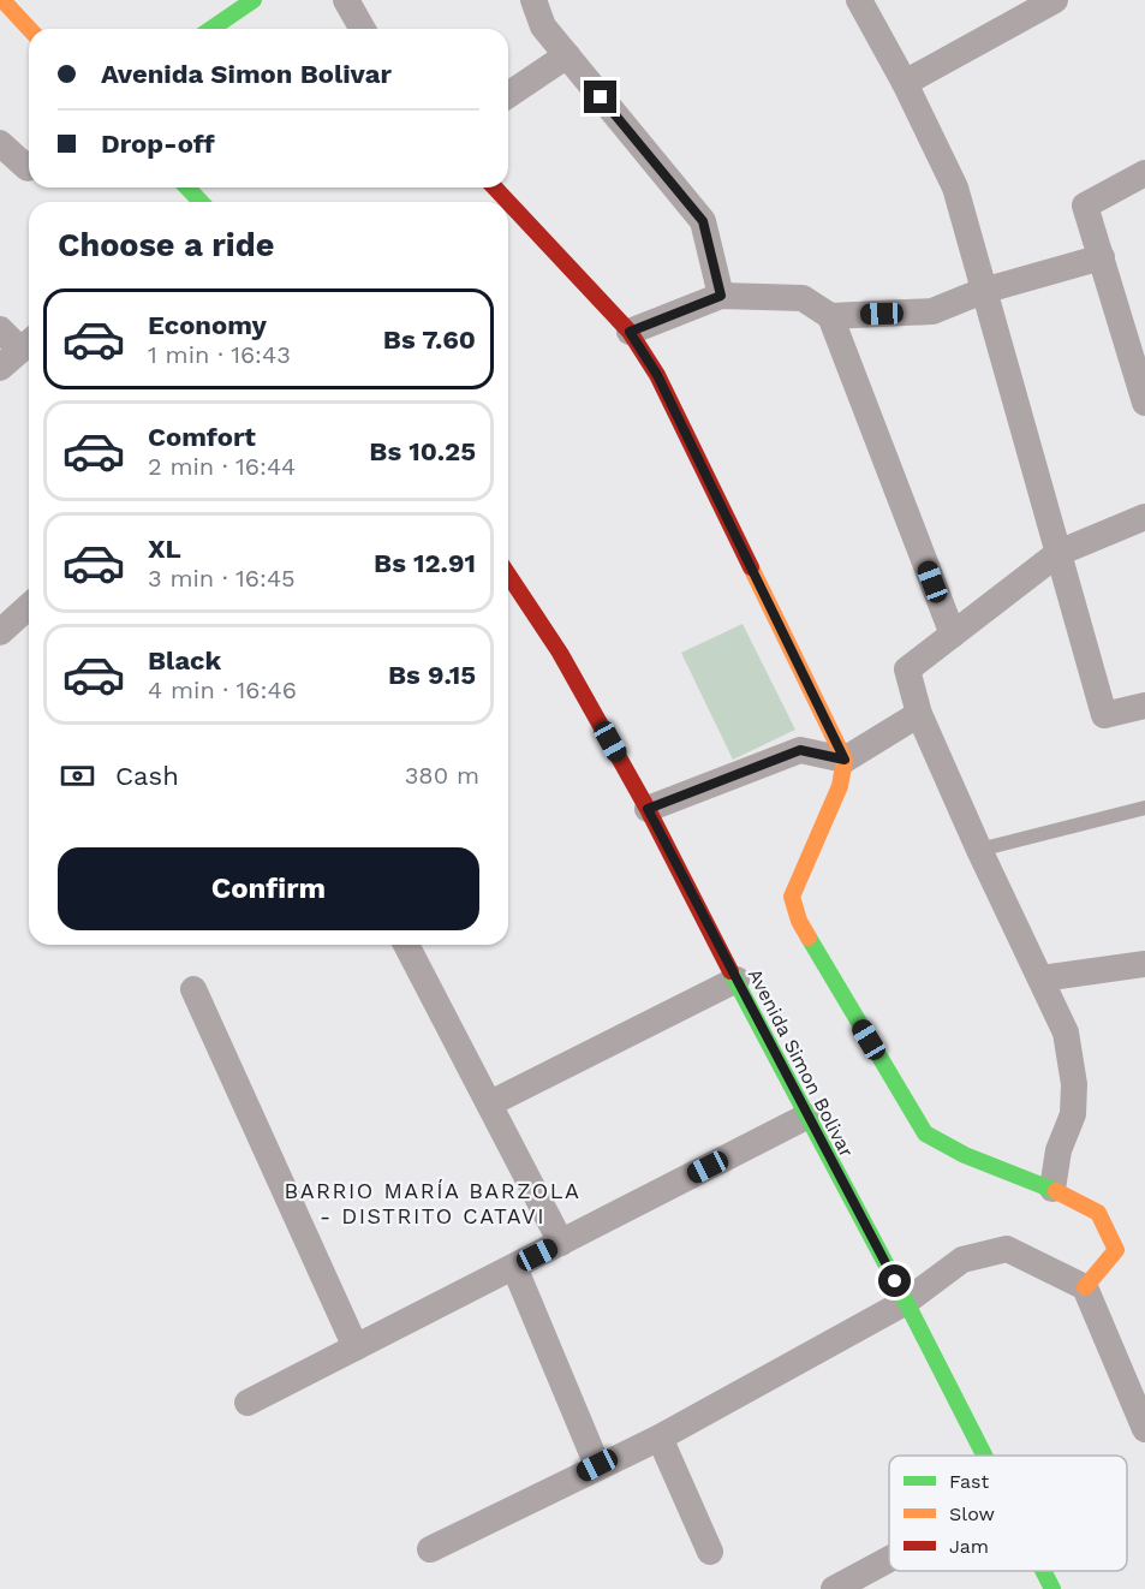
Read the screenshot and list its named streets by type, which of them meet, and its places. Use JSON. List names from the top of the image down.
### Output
{
  "streets": {
    "street": ["Avenida Simon Bolivar"]
  },
  "districts": ["BARRIO MARÍA BARZOLA - DISTRITO CATAVI"],
  "legend": ["Fast", "Slow", "Jam"],
  "page": {
    "banner": ["Avenida Simon Bolivar", "Drop-off"],
    "heading": "Choose a ride",
    "list": [
      {
        "name": "Economy",
        "note": "1 min · 16:43",
        "value": "Bs 7.60"
      },
      {
        "name": "Comfort",
        "note": "2 min · 16:44",
        "value": "Bs 10.25"
      },
      {
        "name": "XL",
        "note": "3 min · 16:45",
        "value": "Bs 12.91"
      },
      {
        "name": "Black",
        "note": "4 min · 16:46",
        "value": "Bs 9.15"
      }
    ],
    "pay": ["Cash", "380 m"],
    "buttons": "Confirm"
  }
}
